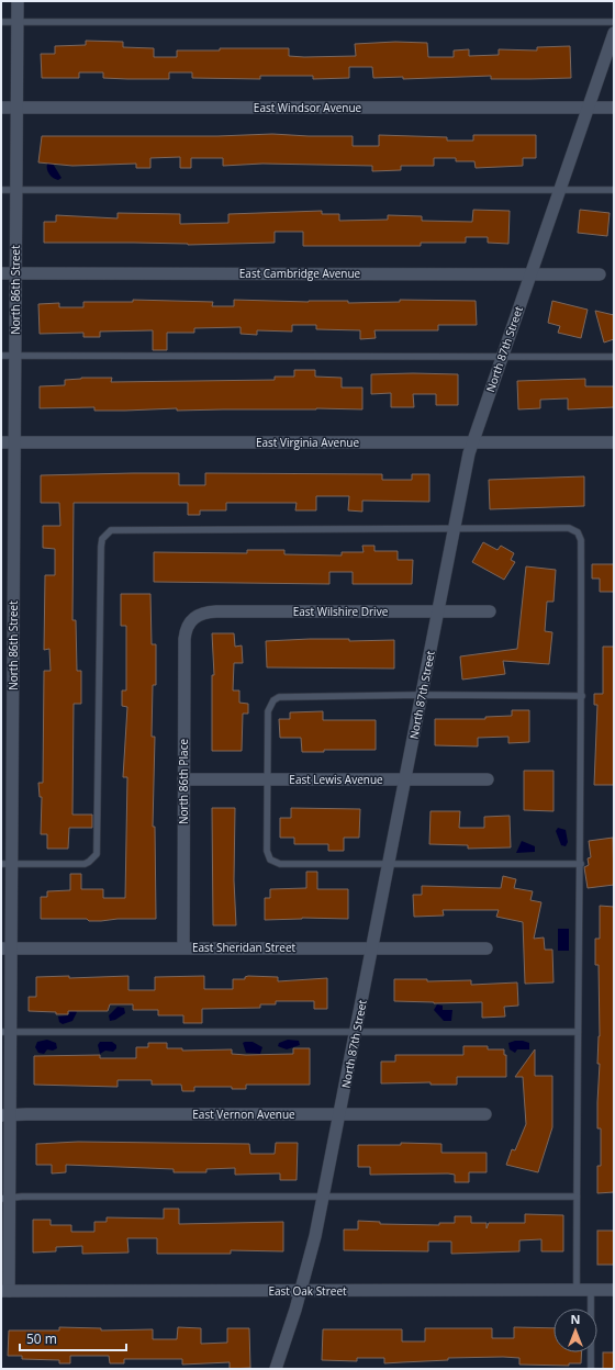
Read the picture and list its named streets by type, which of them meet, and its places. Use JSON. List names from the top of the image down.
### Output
{
  "streets": {
    "street": [
      "East Windsor Avenue",
      "East Cambridge Avenue",
      "North 86th Street",
      "North 87th Street",
      "East Virginia Avenue",
      "East Wilshire Drive",
      "East Lewis Avenue",
      "North 86th Place",
      "East Sheridan Street",
      "East Vernon Avenue",
      "East Oak Street"
    ]
  },
  "crossings": [
    ["East Windsor Avenue", "North 86th Street"],
    ["East Windsor Avenue", "North 87th Street"],
    ["East Cambridge Avenue", "North 86th Street"],
    ["East Cambridge Avenue", "North 87th Street"],
    ["North 86th Street", "East Virginia Avenue"],
    ["North 86th Street", "East Sheridan Street"],
    ["North 86th Street", "East Vernon Avenue"],
    ["North 86th Street", "East Oak Street"],
    ["North 87th Street", "East Virginia Avenue"],
    ["North 87th Street", "East Wilshire Drive"],
    ["North 87th Street", "East Lewis Avenue"],
    ["North 87th Street", "East Sheridan Street"],
    ["North 87th Street", "East Vernon Avenue"],
    ["North 87th Street", "East Oak Street"],
    ["East Wilshire Drive", "North 86th Place"],
    ["East Lewis Avenue", "North 86th Place"],
    ["North 86th Place", "East Sheridan Street"]
  ],
  "scale_bar": "50 m",
  "north": "top"
}
